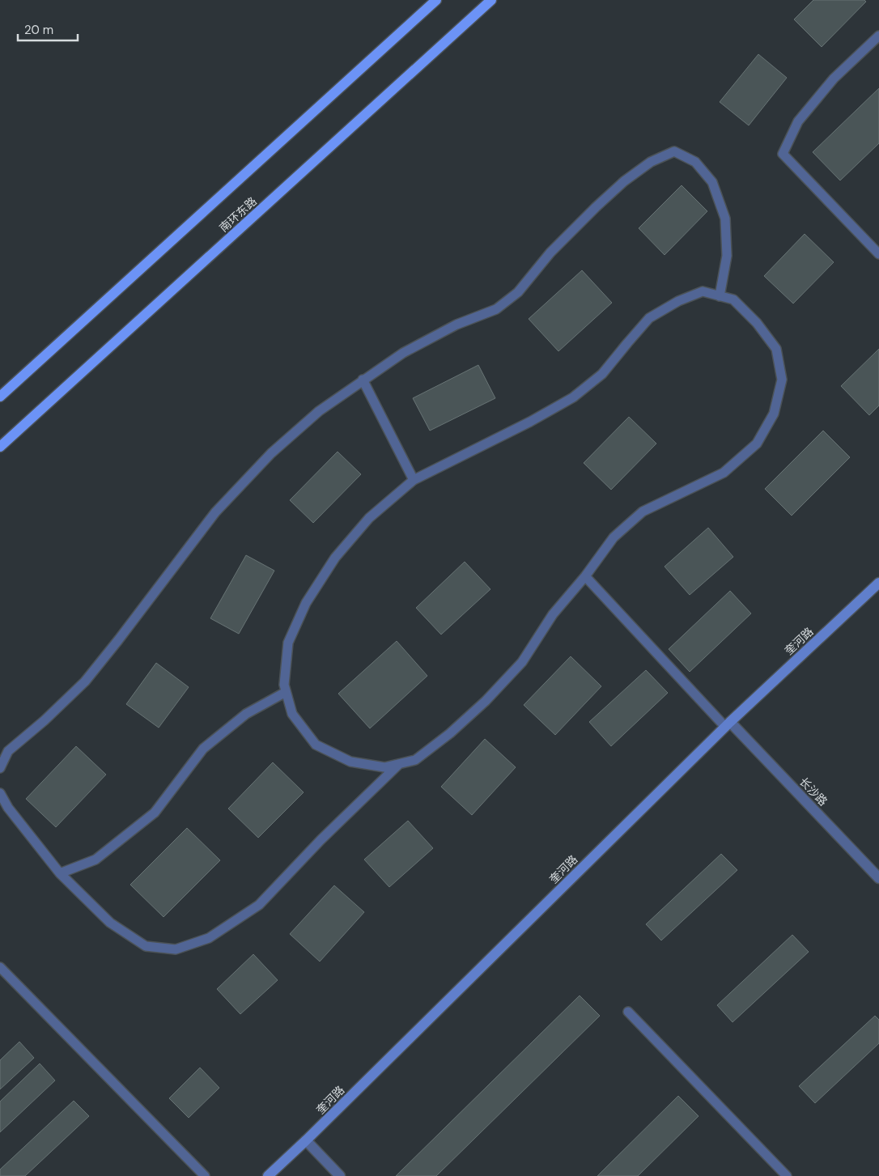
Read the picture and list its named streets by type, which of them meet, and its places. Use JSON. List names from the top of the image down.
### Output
{
  "streets": {
    "main road": ["南环东路"],
    "street": ["奎河路", "长沙路"]
  },
  "crossings": [
    ["奎河路", "长沙路"]
  ],
  "scale_bar": "20 m"
}
